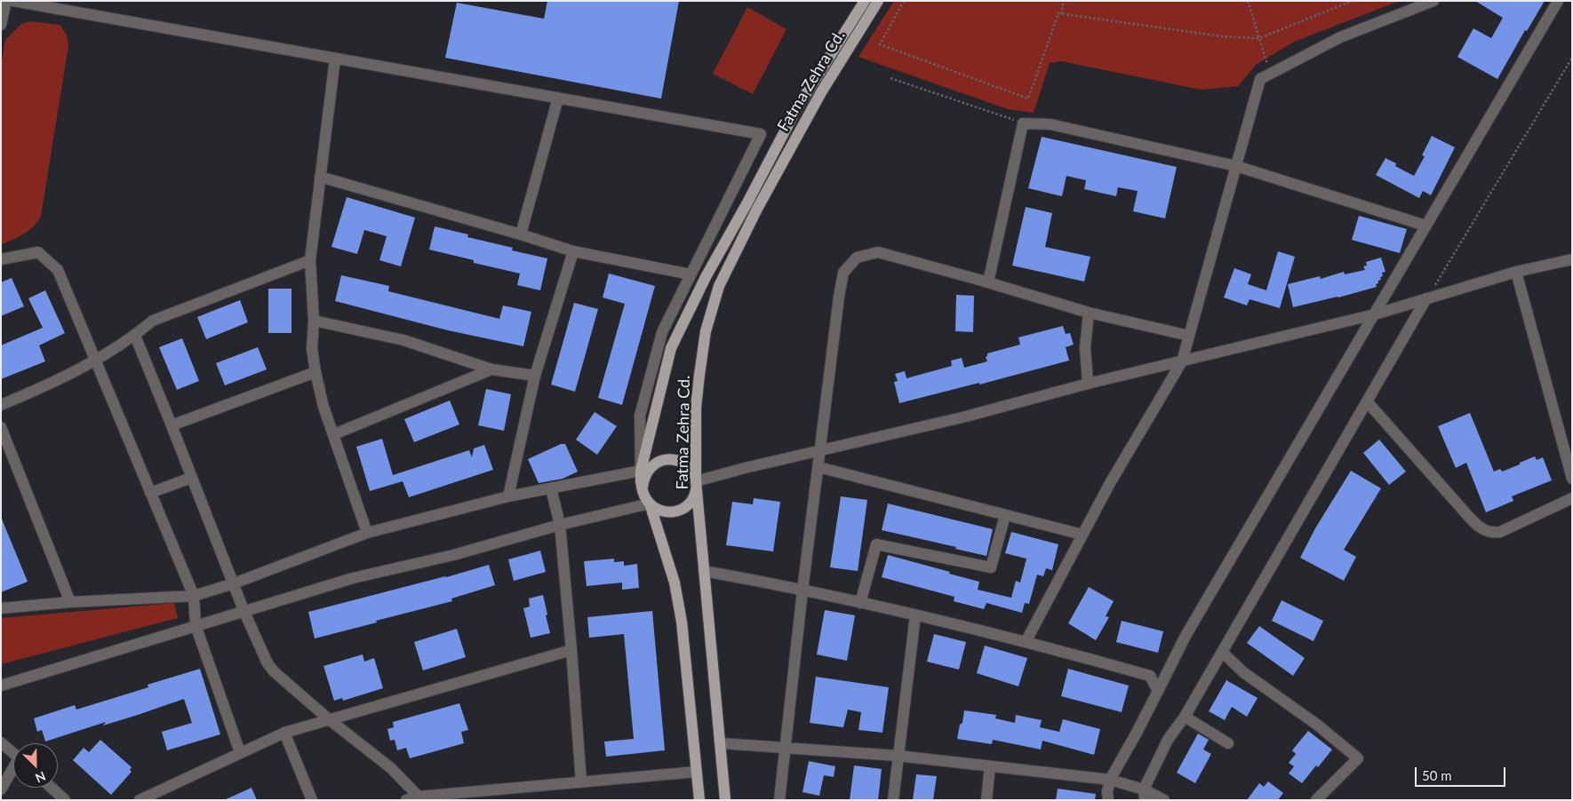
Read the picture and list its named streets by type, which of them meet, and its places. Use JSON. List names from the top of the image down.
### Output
{
  "streets": {
    "main road": ["Fatma Zehra Cd."]
  },
  "scale_bar": "50 m",
  "north": "bottom right"
}
